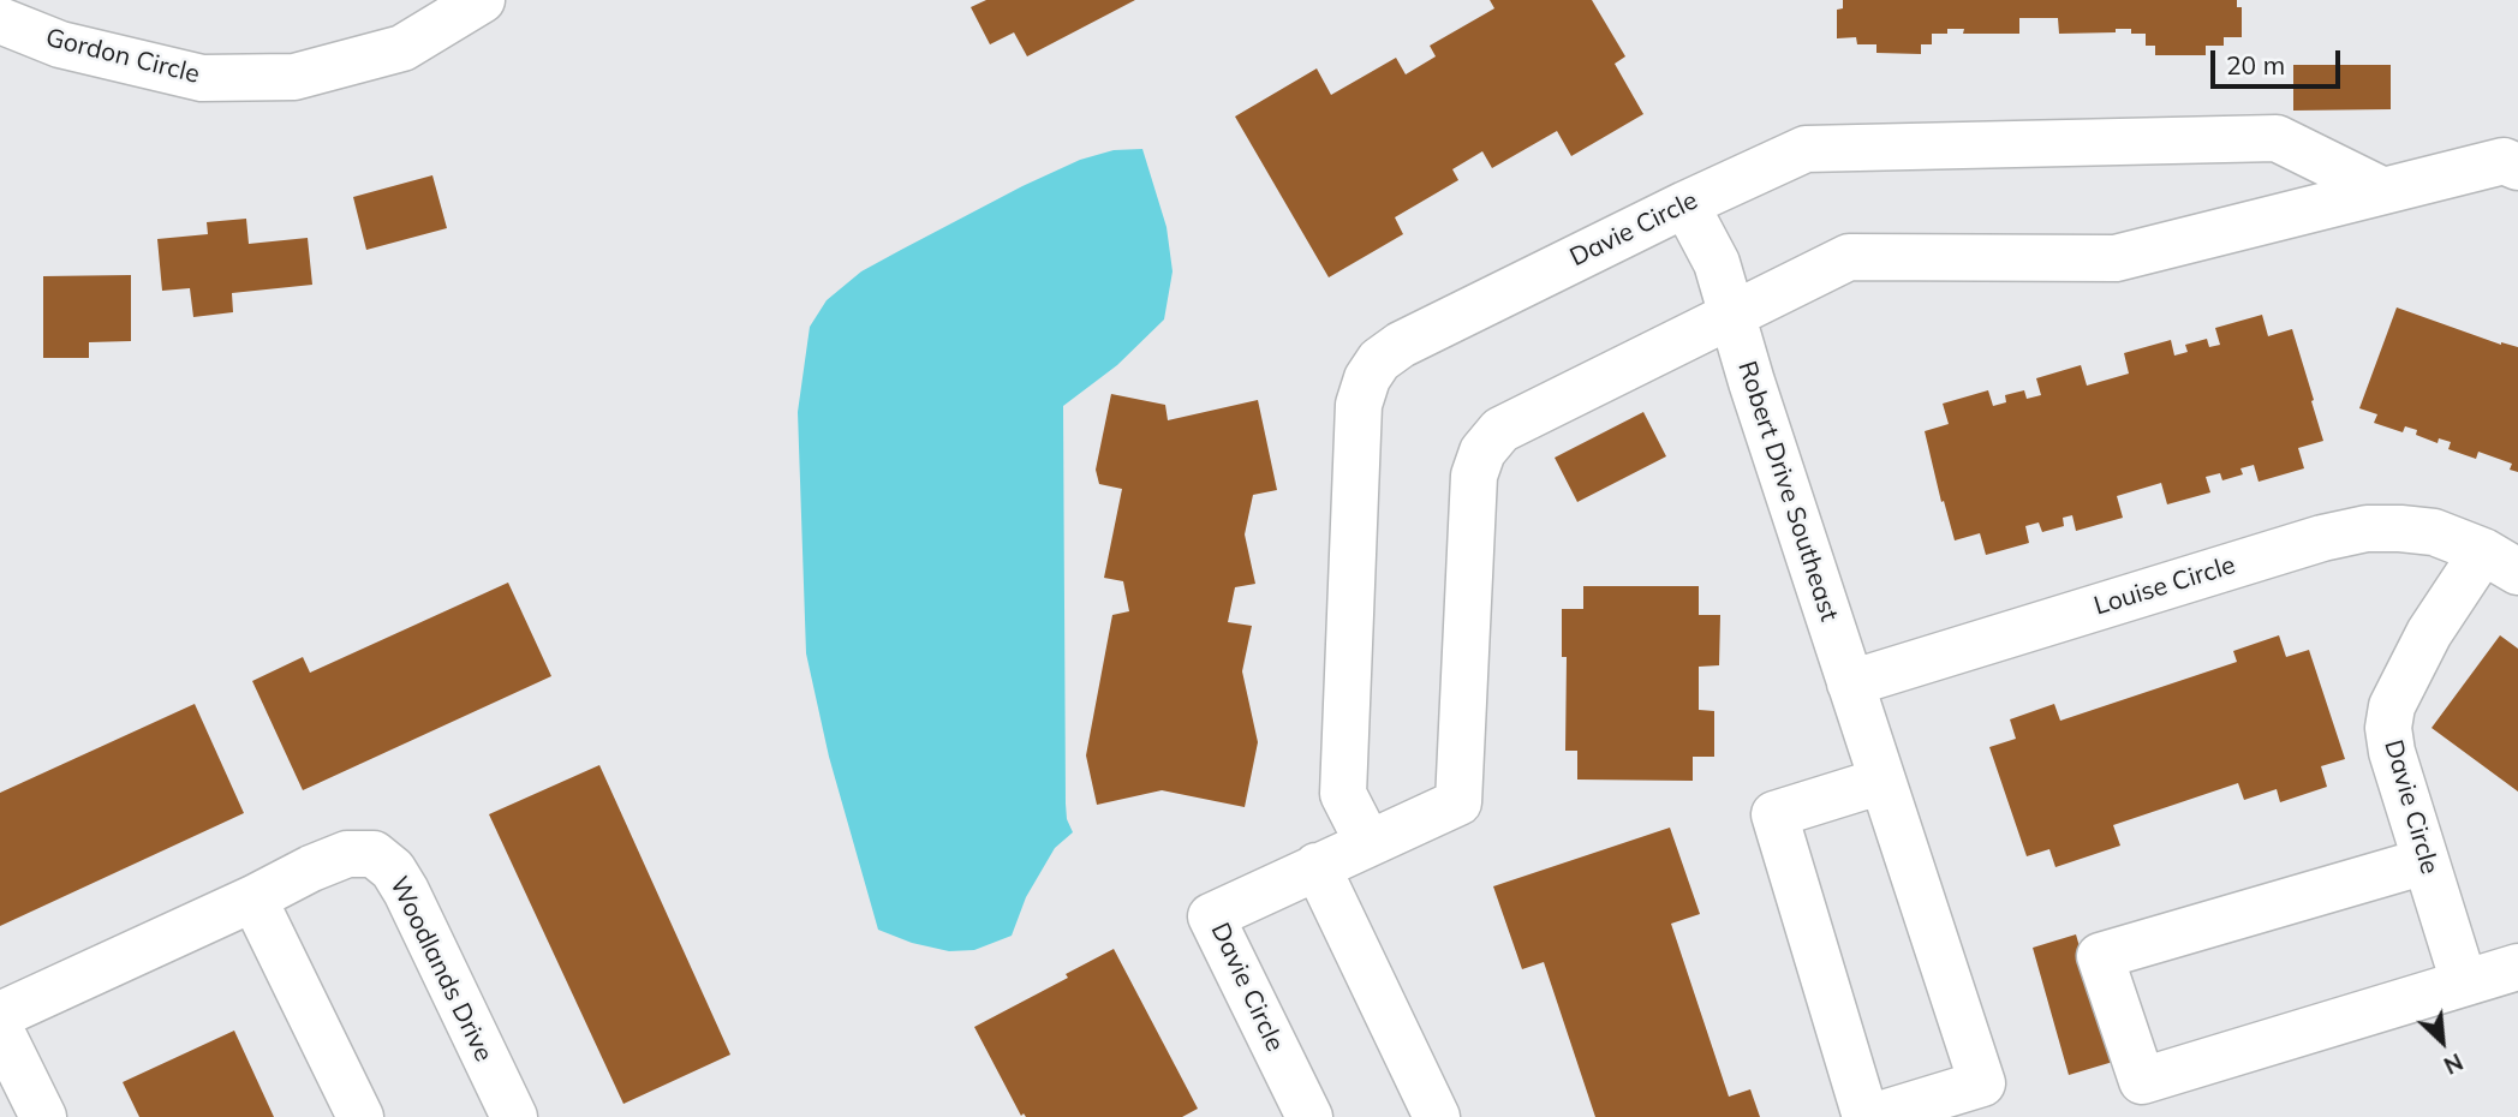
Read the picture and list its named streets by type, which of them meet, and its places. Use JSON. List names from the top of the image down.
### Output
{
  "streets": {
    "street": [
      "Gordon Circle",
      "Davie Circle",
      "Robert Drive Southeast",
      "Louise Circle",
      "Woodlands Drive"
    ]
  },
  "crossings": [
    ["Davie Circle", "Robert Drive Southeast"],
    ["Davie Circle", "Louise Circle"],
    ["Robert Drive Southeast", "Louise Circle"]
  ],
  "scale_bar": "20 m",
  "north": "bottom right"
}
